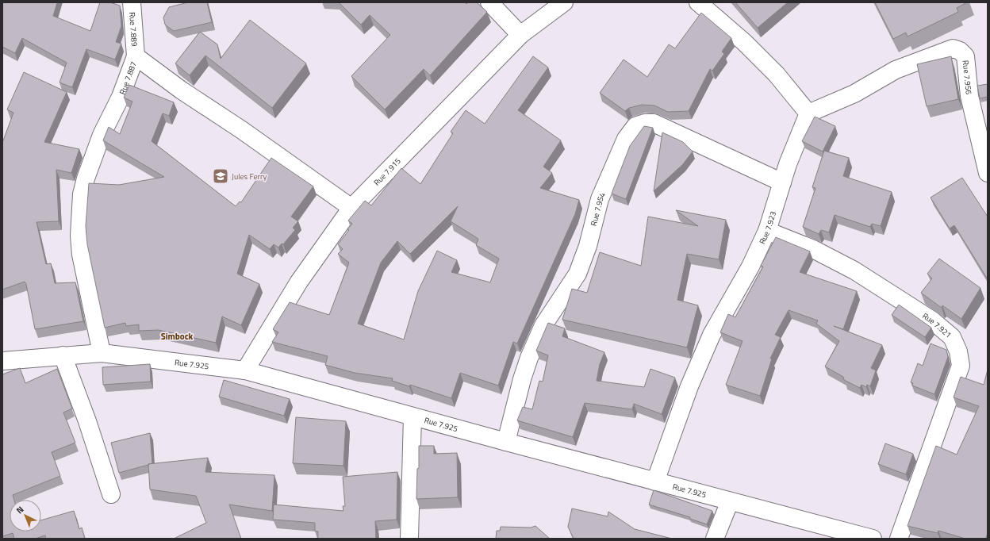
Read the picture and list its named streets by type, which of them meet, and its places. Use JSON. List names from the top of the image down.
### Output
{
  "streets": {
    "street": [
      "Rue 7.889",
      "Rue 7.887",
      "Rue 7.956",
      "Rue 7.915",
      "Rue 7.954",
      "Rue 7.923",
      "Rue 7.921",
      "Rue 7.925"
    ]
  },
  "crossings": [
    ["Rue 7.889", "Rue 7.887"],
    ["Rue 7.887", "Rue 7.915"],
    ["Rue 7.887", "Rue 7.925"],
    ["Rue 7.956", "Rue 7.923"],
    ["Rue 7.915", "Rue 7.925"],
    ["Rue 7.954", "Rue 7.923"],
    ["Rue 7.954", "Rue 7.925"],
    ["Rue 7.923", "Rue 7.921"],
    ["Rue 7.923", "Rue 7.925"]
  ],
  "districts": ["Simbock"],
  "places": {
    "school or university": ["Jules Ferry"]
  },
  "north": "top left"
}
